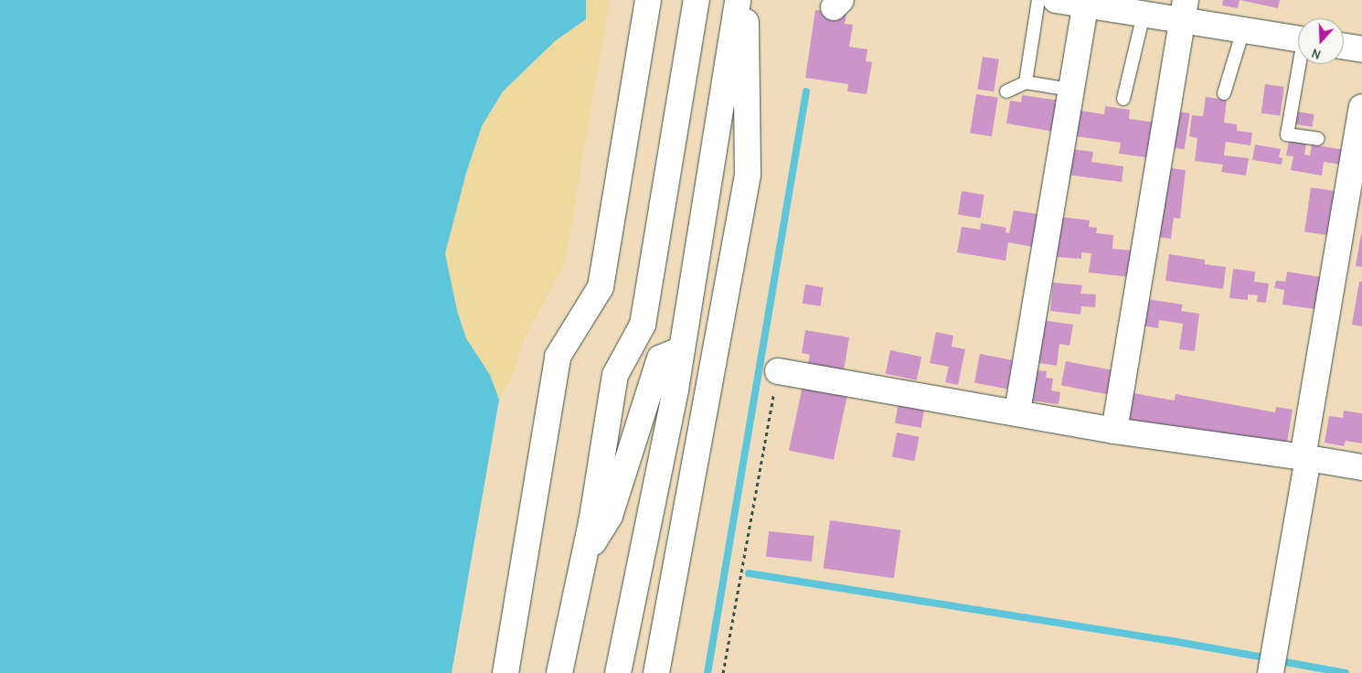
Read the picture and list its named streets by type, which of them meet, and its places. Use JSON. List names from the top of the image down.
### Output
{
  "north": "bottom"
}
